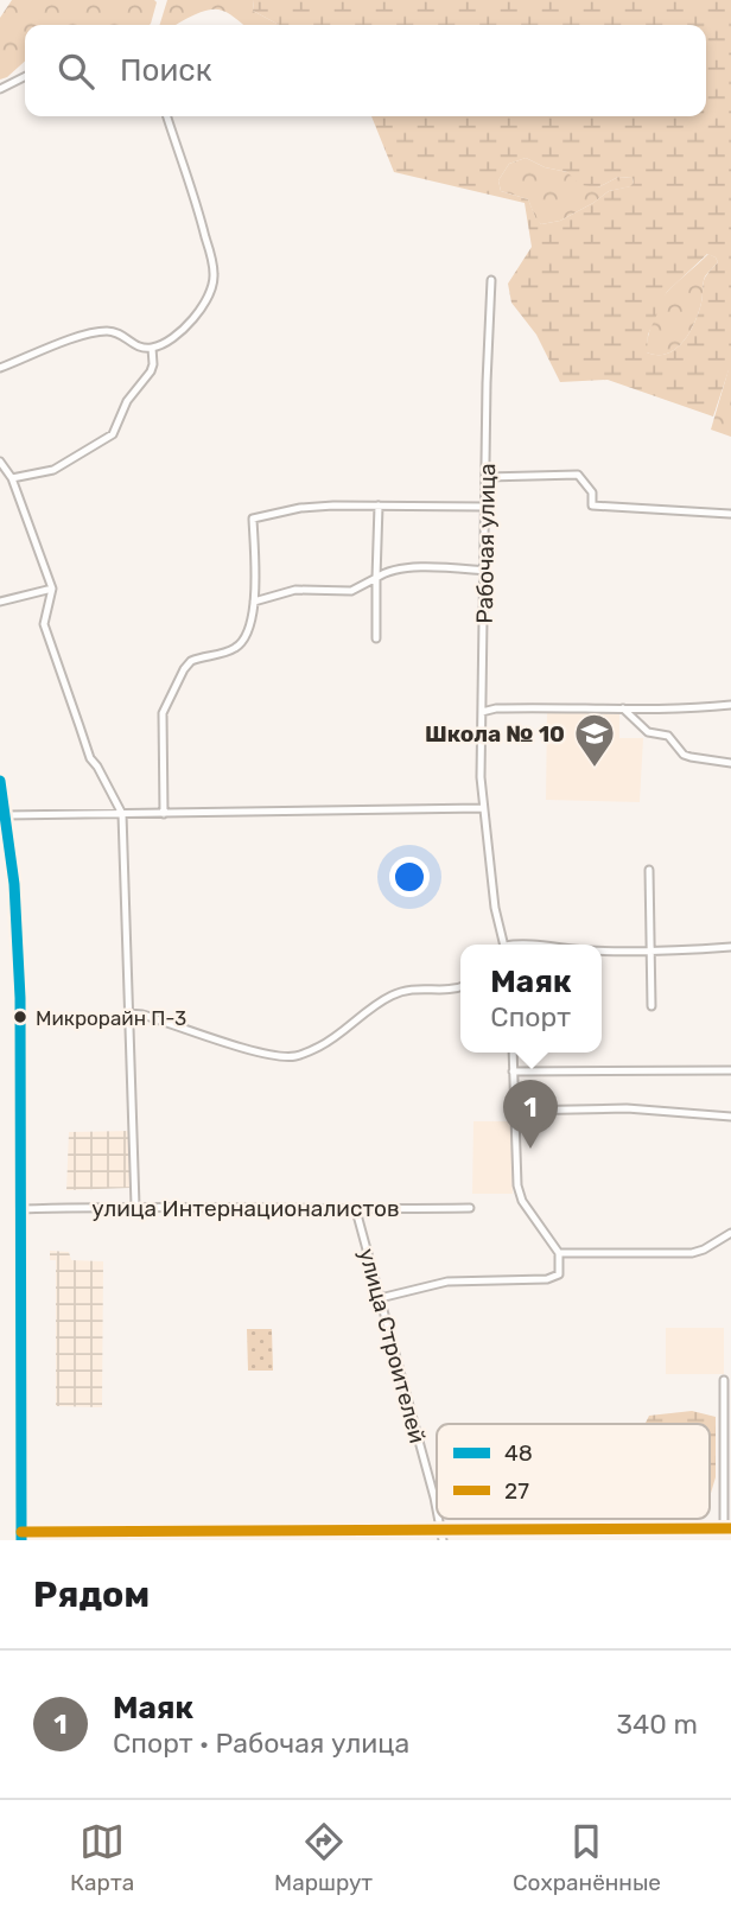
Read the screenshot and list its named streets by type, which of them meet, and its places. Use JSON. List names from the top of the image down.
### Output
{
  "streets": {
    "street": ["Рабочая улица", "улица Интернационалистов", "улица Строителей"]
  },
  "crossings": [
    ["улица Интернационалистов", "улица Строителей"]
  ],
  "places": {
    "school or university": ["Школа № 10"],
    "other": ["Микрорайн П-3"]
  },
  "lines": ["transit line 48", "transit line 27"],
  "legend": ["48", "27"],
  "page": {
    "search": "Поиск",
    "popup": ["Маяк", "Спорт"],
    "pins": "1",
    "heading": "Рядом",
    "list": [
      {
        "mark": "1",
        "name": "Маяк",
        "note": "Спорт · Рабочая улица",
        "value": "340 m"
      }
    ],
    "nav": ["Карта", "Маршрут", "Сохранённые"]
  }
}
